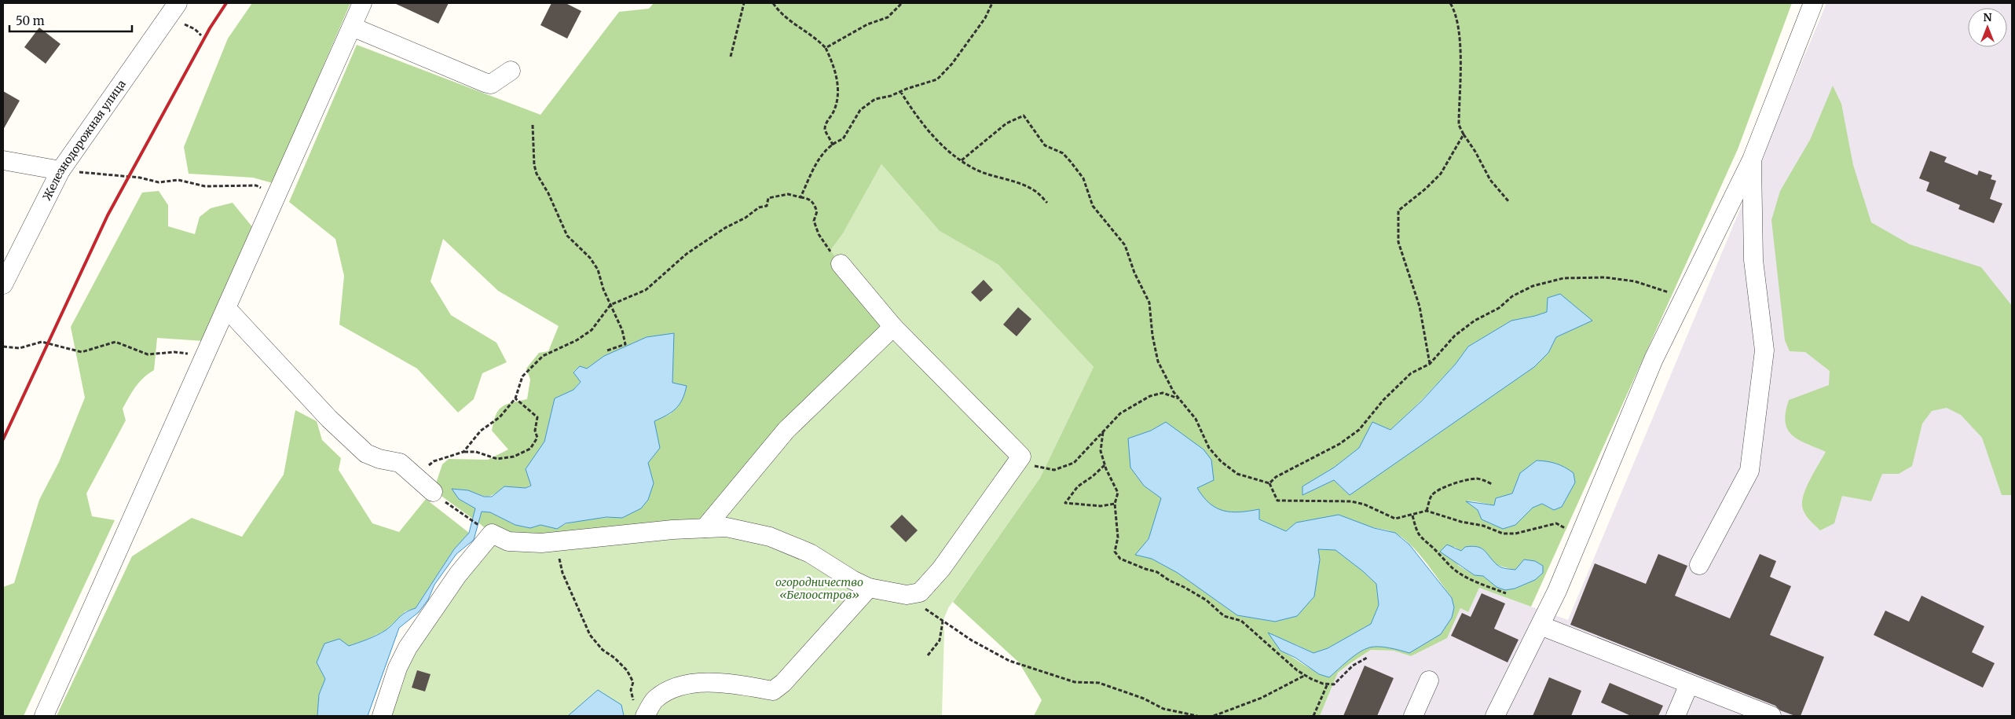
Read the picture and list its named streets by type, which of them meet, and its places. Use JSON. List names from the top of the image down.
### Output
{
  "streets": {
    "street": ["Железнодорожная улица"]
  },
  "parks": ["огородничество «Белоостров»"],
  "scale_bar": "50 m",
  "north": "top"
}
